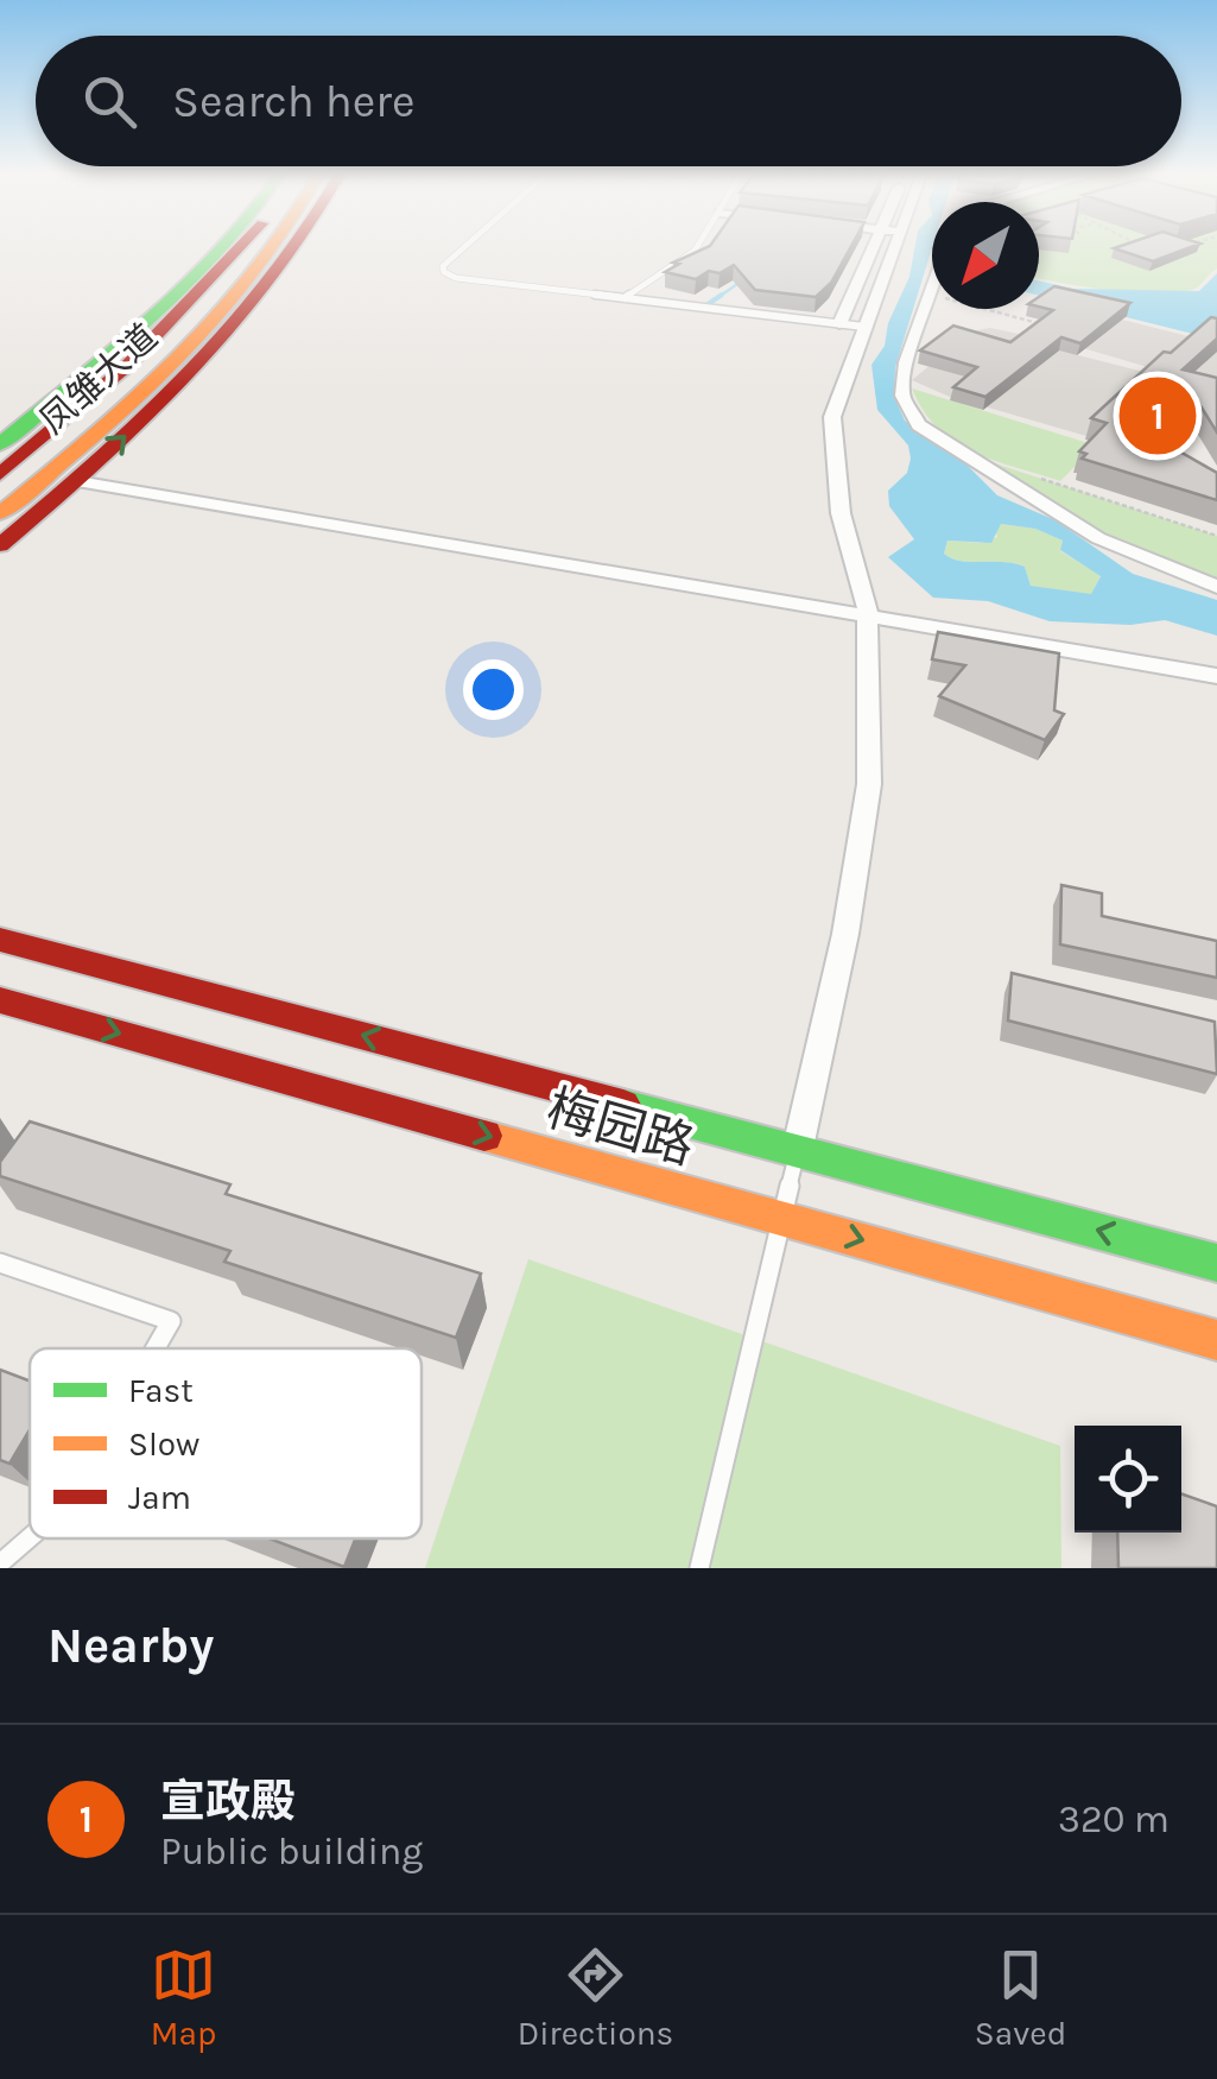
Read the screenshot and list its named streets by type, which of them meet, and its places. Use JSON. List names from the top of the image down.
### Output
{
  "streets": {
    "main road": ["凤雏大道", "梅园路"]
  },
  "legend": ["Fast", "Slow", "Jam"],
  "north": "bottom left",
  "page": {
    "search": "Search here",
    "pins": "1",
    "heading": "Nearby",
    "list": [
      {
        "mark": "1",
        "name": "宣政殿",
        "note": "Public building",
        "value": "320 m"
      }
    ],
    "nav": ["Map", "Directions", "Saved"]
  }
}
